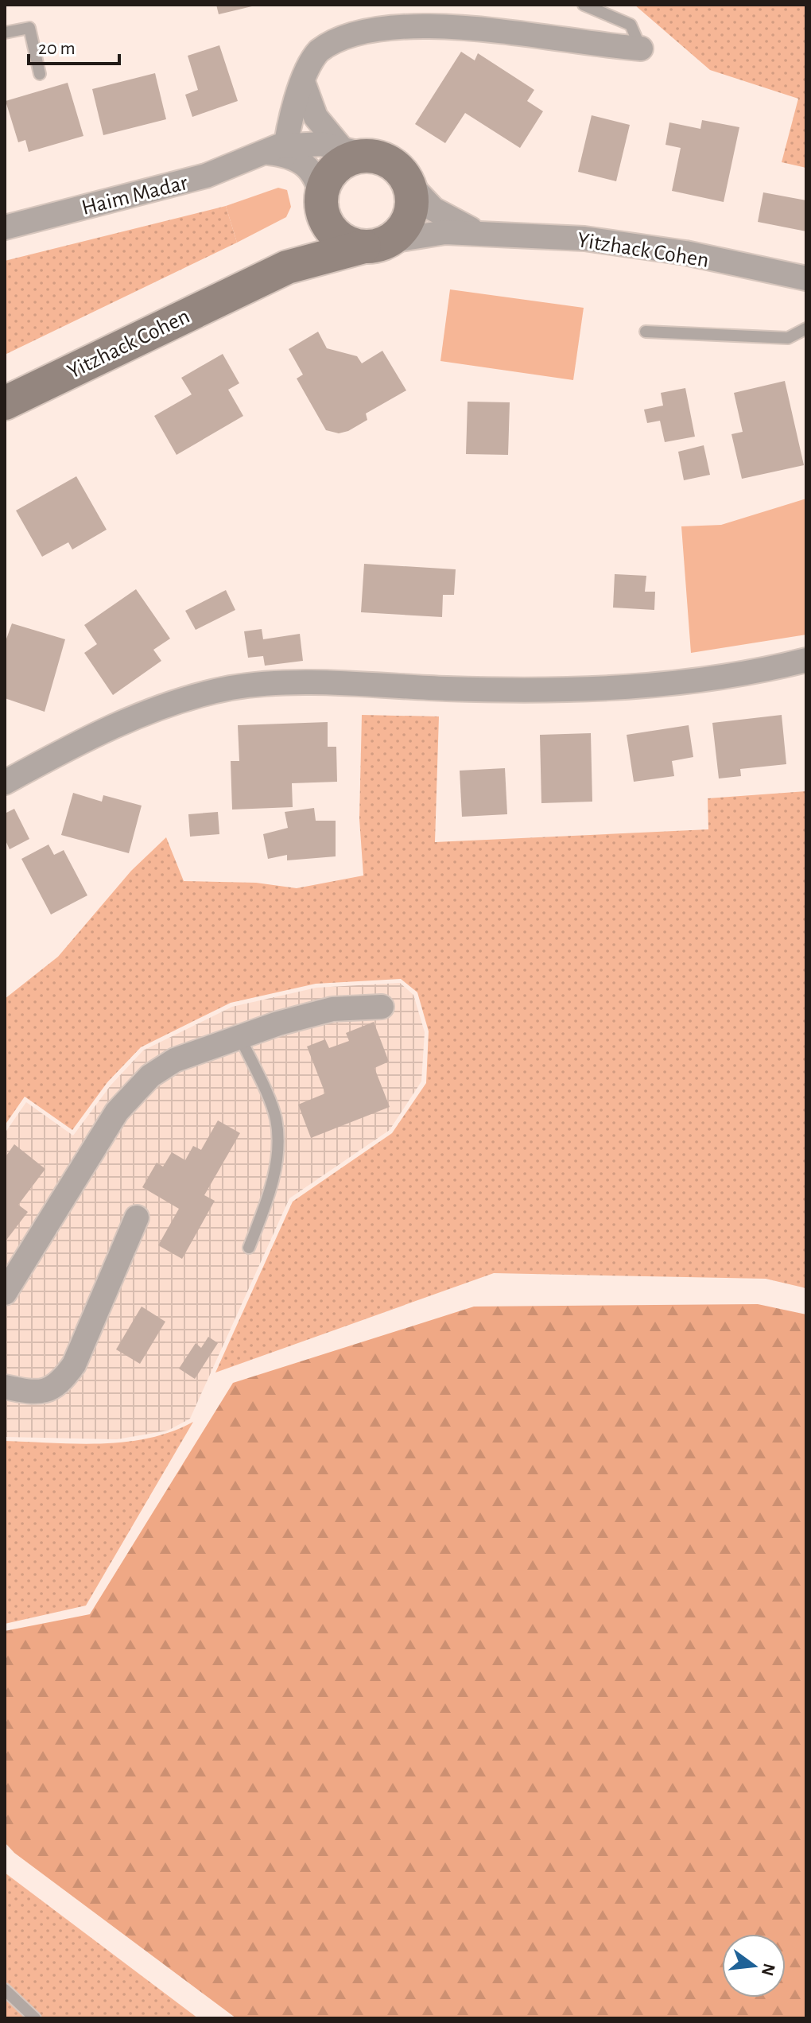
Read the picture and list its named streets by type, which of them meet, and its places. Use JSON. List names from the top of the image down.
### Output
{
  "streets": {
    "street": ["Haim Madar", "Yitzhack Cohen"]
  },
  "crossings": [
    ["Haim Madar", "Yitzhack Cohen"]
  ],
  "scale_bar": "20 m",
  "north": "right"
}
